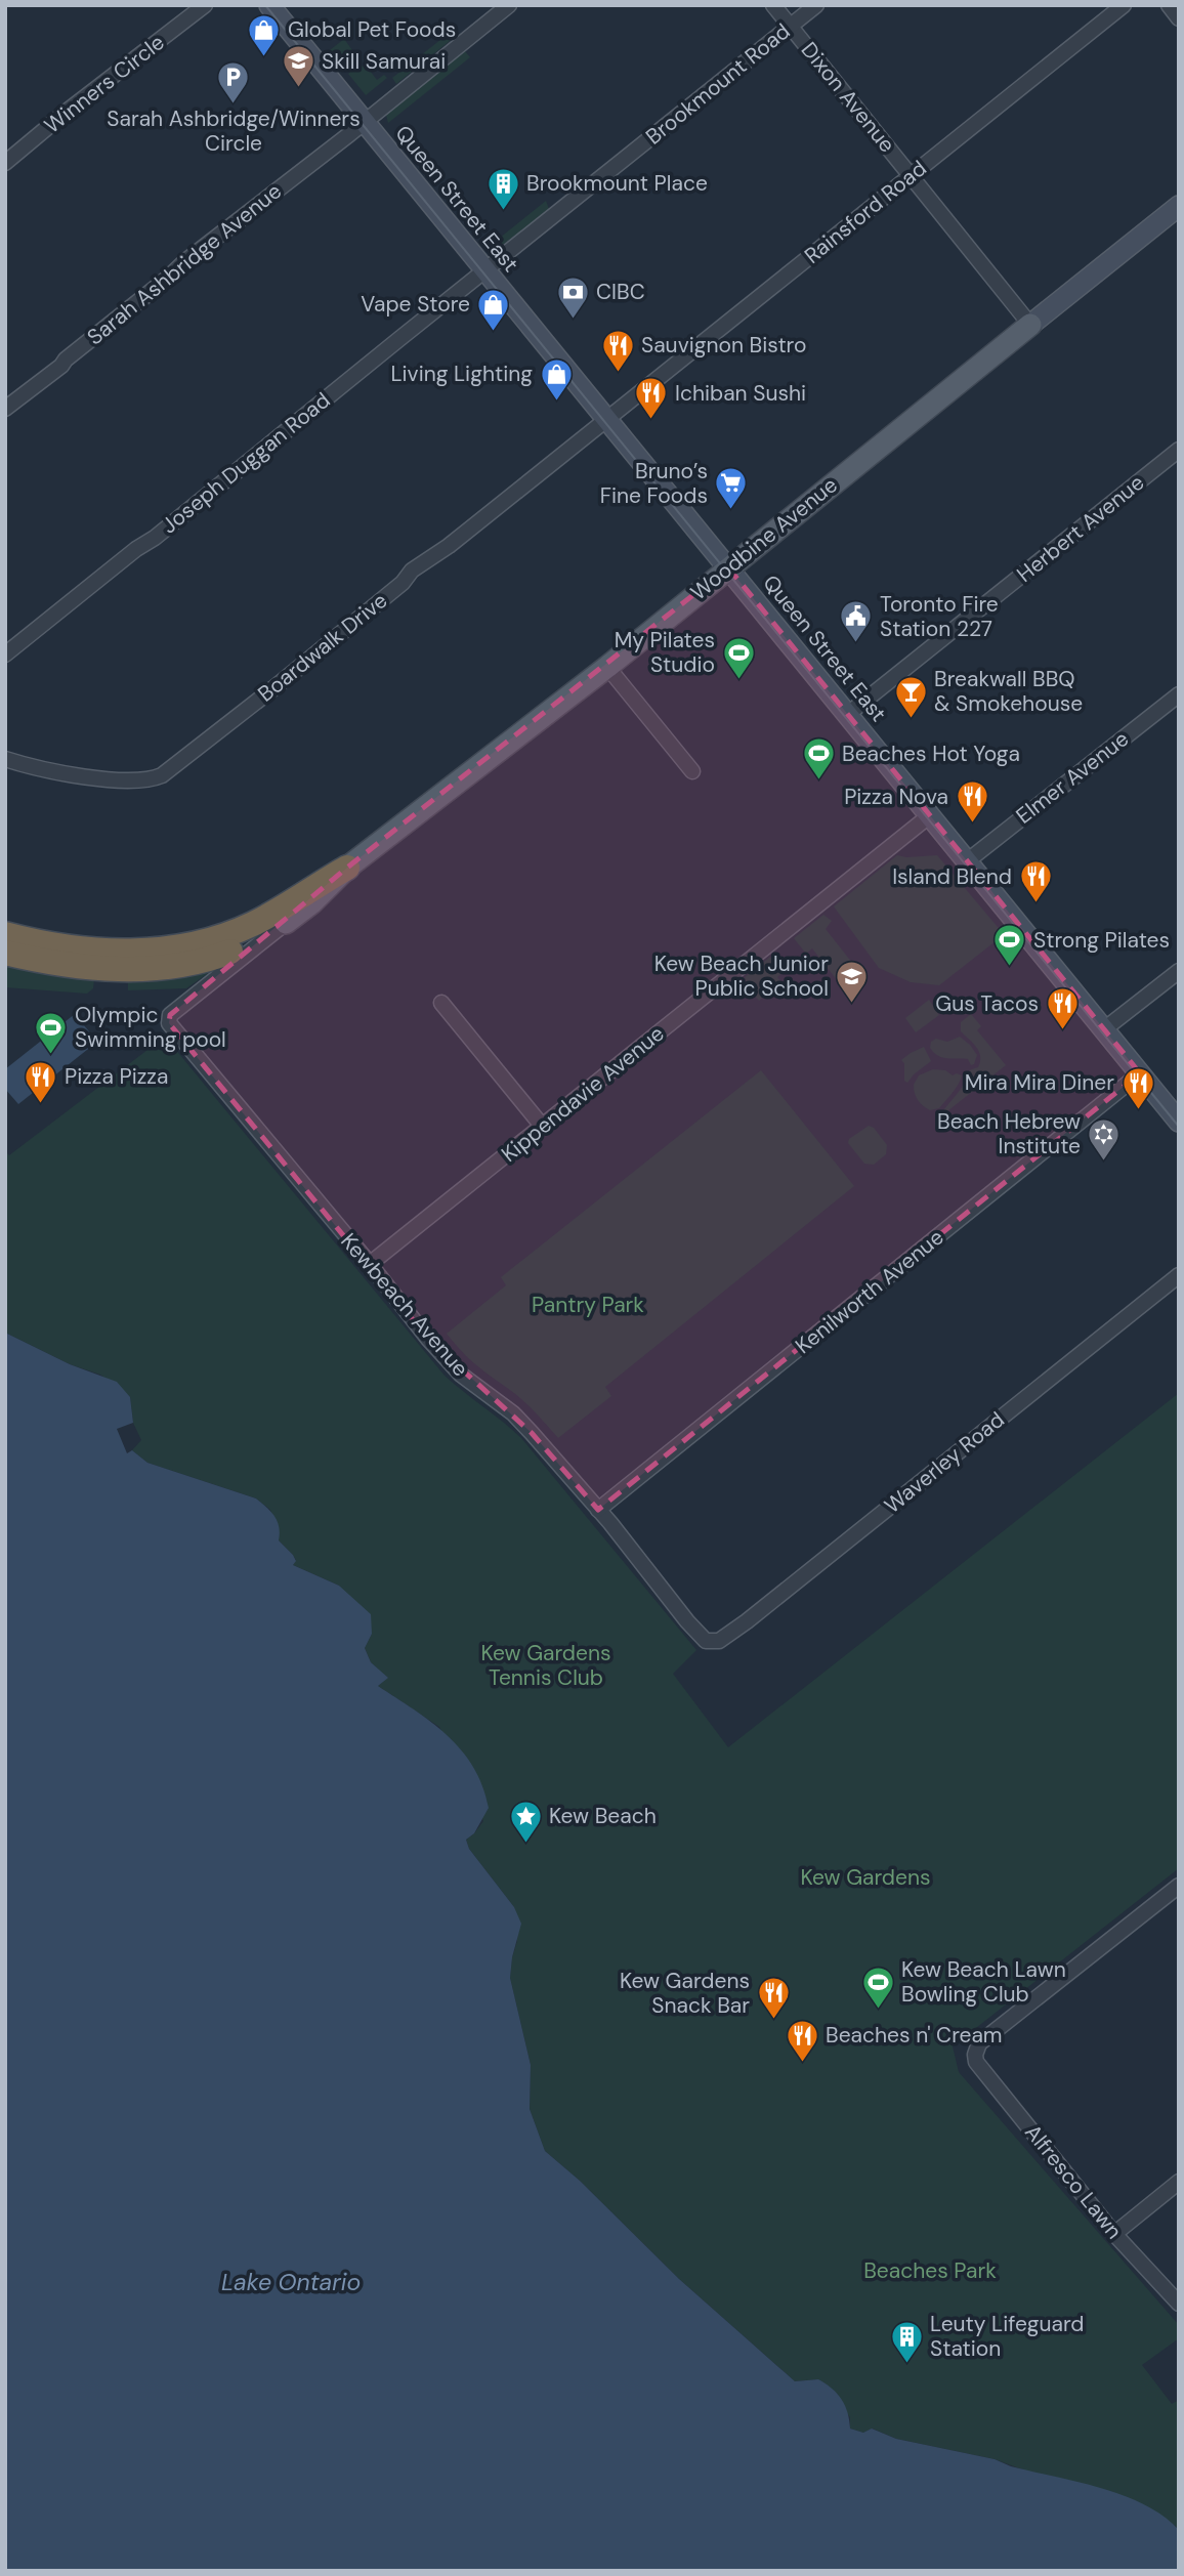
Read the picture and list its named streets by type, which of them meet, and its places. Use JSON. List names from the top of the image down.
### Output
{
  "streets": {
    "highway": ["Woodbine Avenue"],
    "main road": ["Queen Street East"],
    "street": [
      "Winners Circle",
      "Brookmount Road",
      "Dixon Avenue",
      "Rainsford Road",
      "Sarah Ashbridge Avenue",
      "Joseph Duggan Road",
      "Herbert Avenue",
      "Boardwalk Drive",
      "Elmer Avenue",
      "Kippendavie Avenue",
      "Kenilworth Avenue",
      "Kewbeach Avenue",
      "Waverley Road",
      "Alfresco Lawn"
    ]
  },
  "crossings": [
    ["Brookmount Road", "Dixon Avenue"],
    ["Brookmount Road", "Queen Street East"],
    ["Brookmount Road", "Joseph Duggan Road"],
    ["Dixon Avenue", "Rainsford Road"],
    ["Dixon Avenue", "Woodbine Avenue"],
    ["Queen Street East", "Rainsford Road"],
    ["Queen Street East", "Sarah Ashbridge Avenue"],
    ["Queen Street East", "Joseph Duggan Road"],
    ["Queen Street East", "Herbert Avenue"],
    ["Queen Street East", "Woodbine Avenue"],
    ["Queen Street East", "Boardwalk Drive"],
    ["Queen Street East", "Elmer Avenue"],
    ["Queen Street East", "Kippendavie Avenue"],
    ["Queen Street East", "Kenilworth Avenue"],
    ["Rainsford Road", "Boardwalk Drive"],
    ["Woodbine Avenue", "Kewbeach Avenue"],
    ["Kippendavie Avenue", "Kewbeach Avenue"],
    ["Kenilworth Avenue", "Kewbeach Avenue"],
    ["Kewbeach Avenue", "Waverley Road"]
  ],
  "water": ["Lake Ontario"],
  "parks": [
    "Pantry Park",
    "Kew Gardens Tennis Club",
    "Kew Gardens",
    "Beaches Park"
  ],
  "places": {
    "shop": ["Global Pet Foods", "Vape Store", "Living Lighting"],
    "school or university": ["Skill Samurai", "Kew Beach Junior Public School"],
    "parking": ["Sarah Ashbridge/Winners Circle"],
    "building": ["Brookmount Place", "Leuty Lifeguard Station"],
    "bank": ["CIBC"],
    "restaurant": [
      "Sauvignon Bistro",
      "Ichiban Sushi",
      "Pizza Nova",
      "Island Blend",
      "Gus Tacos",
      "Pizza Pizza",
      "Mira Mira Diner",
      "Kew Gardens Snack Bar",
      "Beaches n' Cream"
    ],
    "supermarket": ["Bruno’s Fine Foods"],
    "public building": ["Toronto Fire Station 227"],
    "sports": [
      "My Pilates Studio",
      "Beaches Hot Yoga",
      "Strong Pilates",
      "Olympic Swimming pool",
      "Kew Beach Lawn Bowling Club"
    ],
    "bar": ["Breakwall BBQ & Smokehouse"],
    "synagogue": ["Beach Hebrew Institute"],
    "place": ["Kew Beach"]
  }
}
